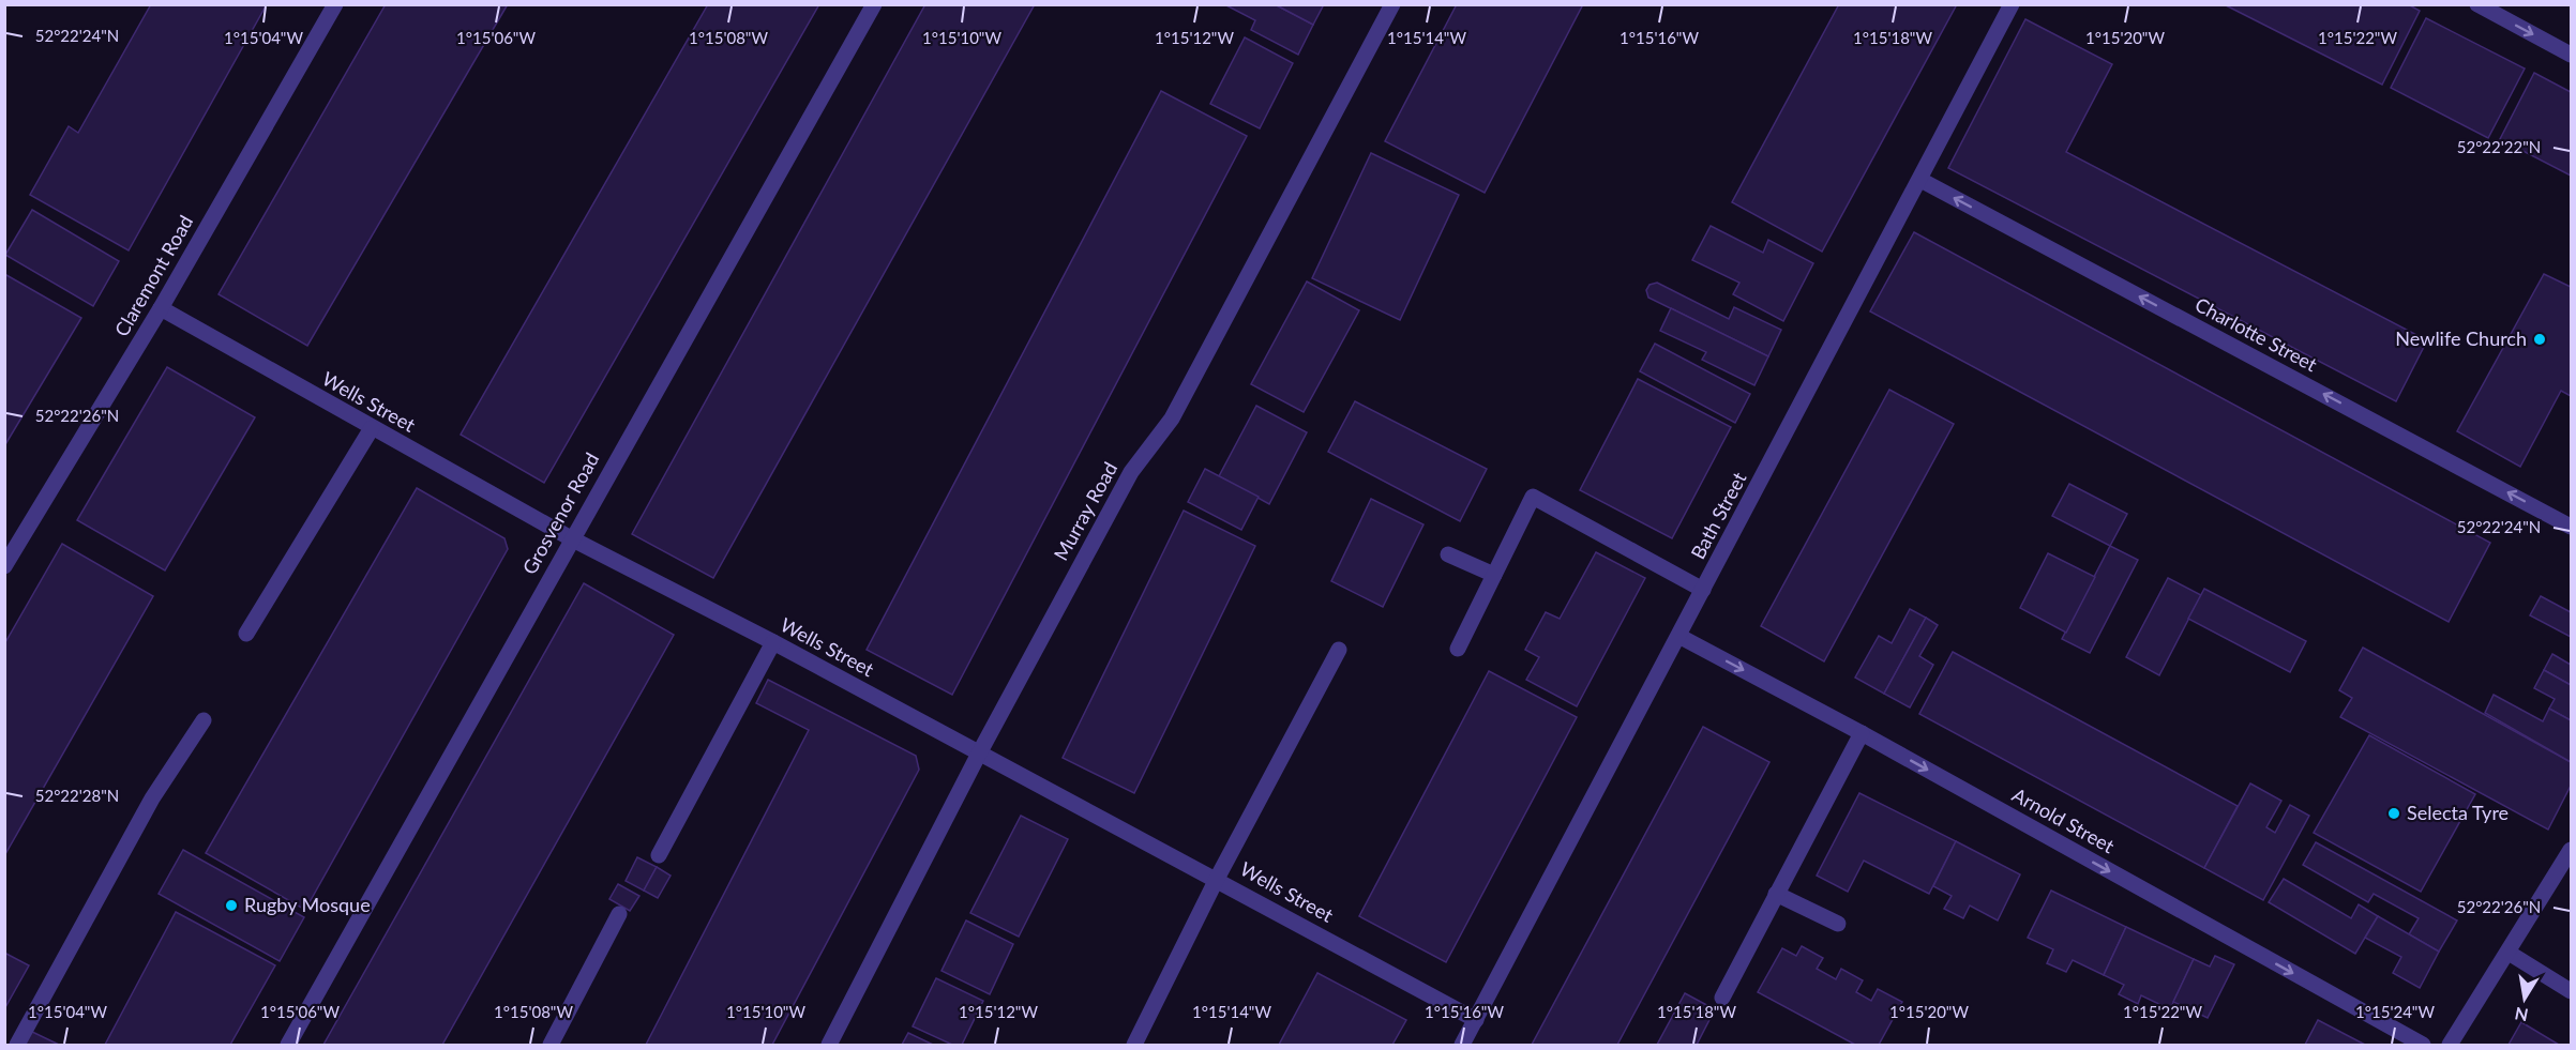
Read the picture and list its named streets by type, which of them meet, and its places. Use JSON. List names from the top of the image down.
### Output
{
  "streets": {
    "street": [
      "Claremont Road",
      "Charlotte Street",
      "Wells Street",
      "Murray Road",
      "Grosvenor Road",
      "Bath Street",
      "Arnold Street"
    ]
  },
  "crossings": [
    ["Claremont Road", "Wells Street"],
    ["Charlotte Street", "Bath Street"],
    ["Wells Street", "Murray Road"],
    ["Wells Street", "Grosvenor Road"],
    ["Wells Street", "Bath Street"],
    ["Bath Street", "Arnold Street"]
  ],
  "one_way": ["Charlotte Street", "Arnold Street"],
  "places": ["Newlife Church", "Selecta Tyre", "Rugby Mosque"],
  "north": "bottom",
  "coordinates": [
    "52°22'24\"N",
    "1°15'04\"W",
    "1°15'06\"W",
    "1°15'08\"W",
    "1°15'10\"W",
    "1°15'12\"W",
    "1°15'14\"W",
    "1°15'16\"W",
    "1°15'18\"W",
    "1°15'20\"W",
    "1°15'22\"W",
    "52°22'22\"N",
    "52°22'26\"N",
    "52°22'28\"N",
    "1°15'24\"W"
  ]
}
